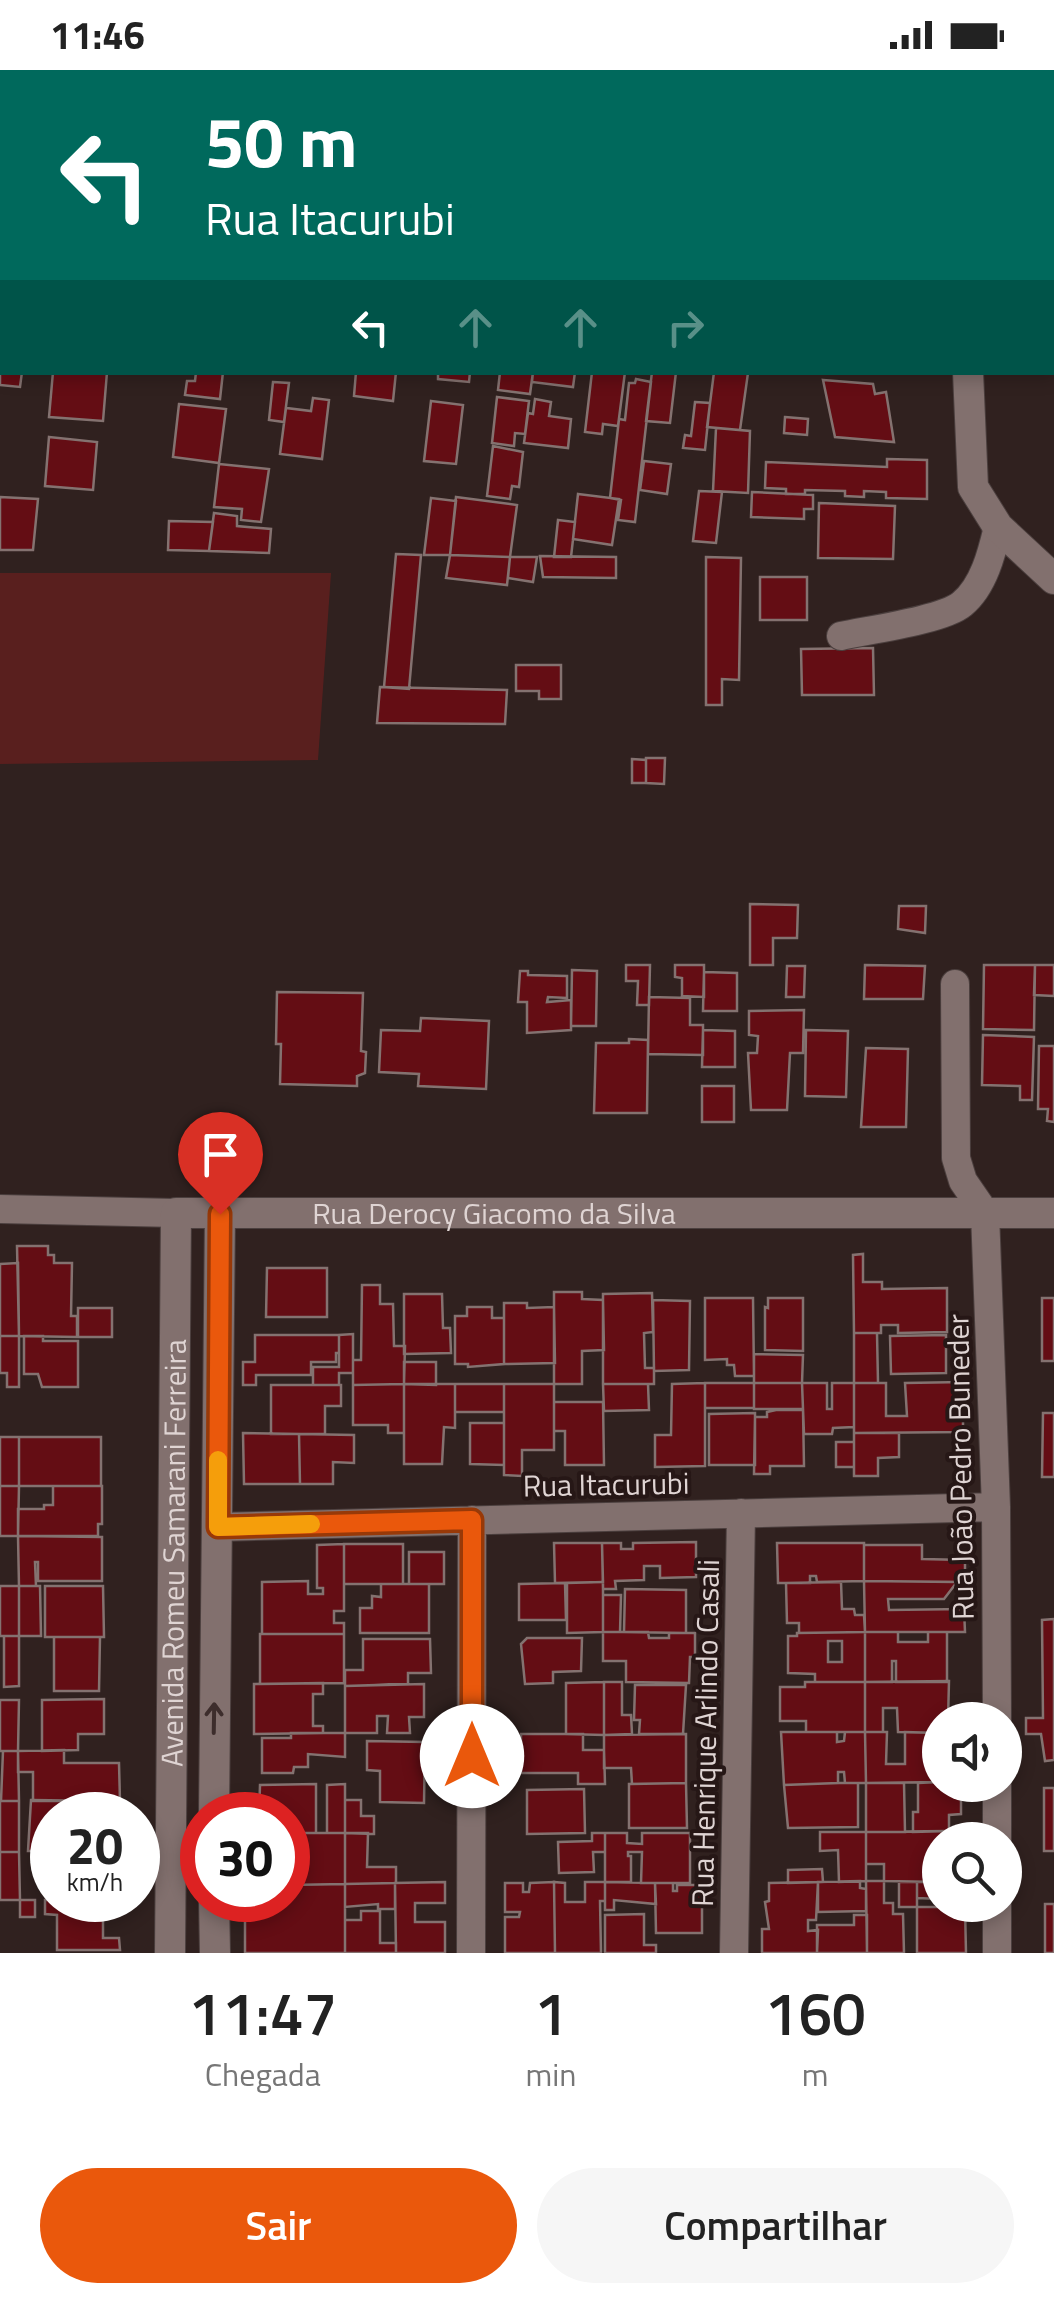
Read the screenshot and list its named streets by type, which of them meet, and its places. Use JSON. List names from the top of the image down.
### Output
{
  "streets": {
    "street": [
      "Rua Derocy Giacomo da Silva",
      "Rua João Pedro Buneder",
      "Rua Itacurubi",
      "Avenida Romeu Samarani Ferreira",
      "Rua Henrique Arlindo Casali"
    ]
  },
  "crossings": [
    ["Rua Derocy Giacomo da Silva", "Rua João Pedro Buneder"],
    ["Rua Derocy Giacomo da Silva", "Avenida Romeu Samarani Ferreira"],
    ["Rua João Pedro Buneder", "Rua Itacurubi"],
    ["Rua Itacurubi", "Avenida Romeu Samarani Ferreira"],
    ["Rua Itacurubi", "Rua Henrique Arlindo Casali"]
  ],
  "page": {
    "status": "11:46",
    "turn": ["50 m", "Rua Itacurubi"],
    "speed": "20 km/h",
    "limit": "30",
    "eta": [
      "11:47",
      "Chegada",
      "1",
      "min",
      "160",
      "m"
    ],
    "buttons": ["Sair", "Compartilhar"]
  }
}
